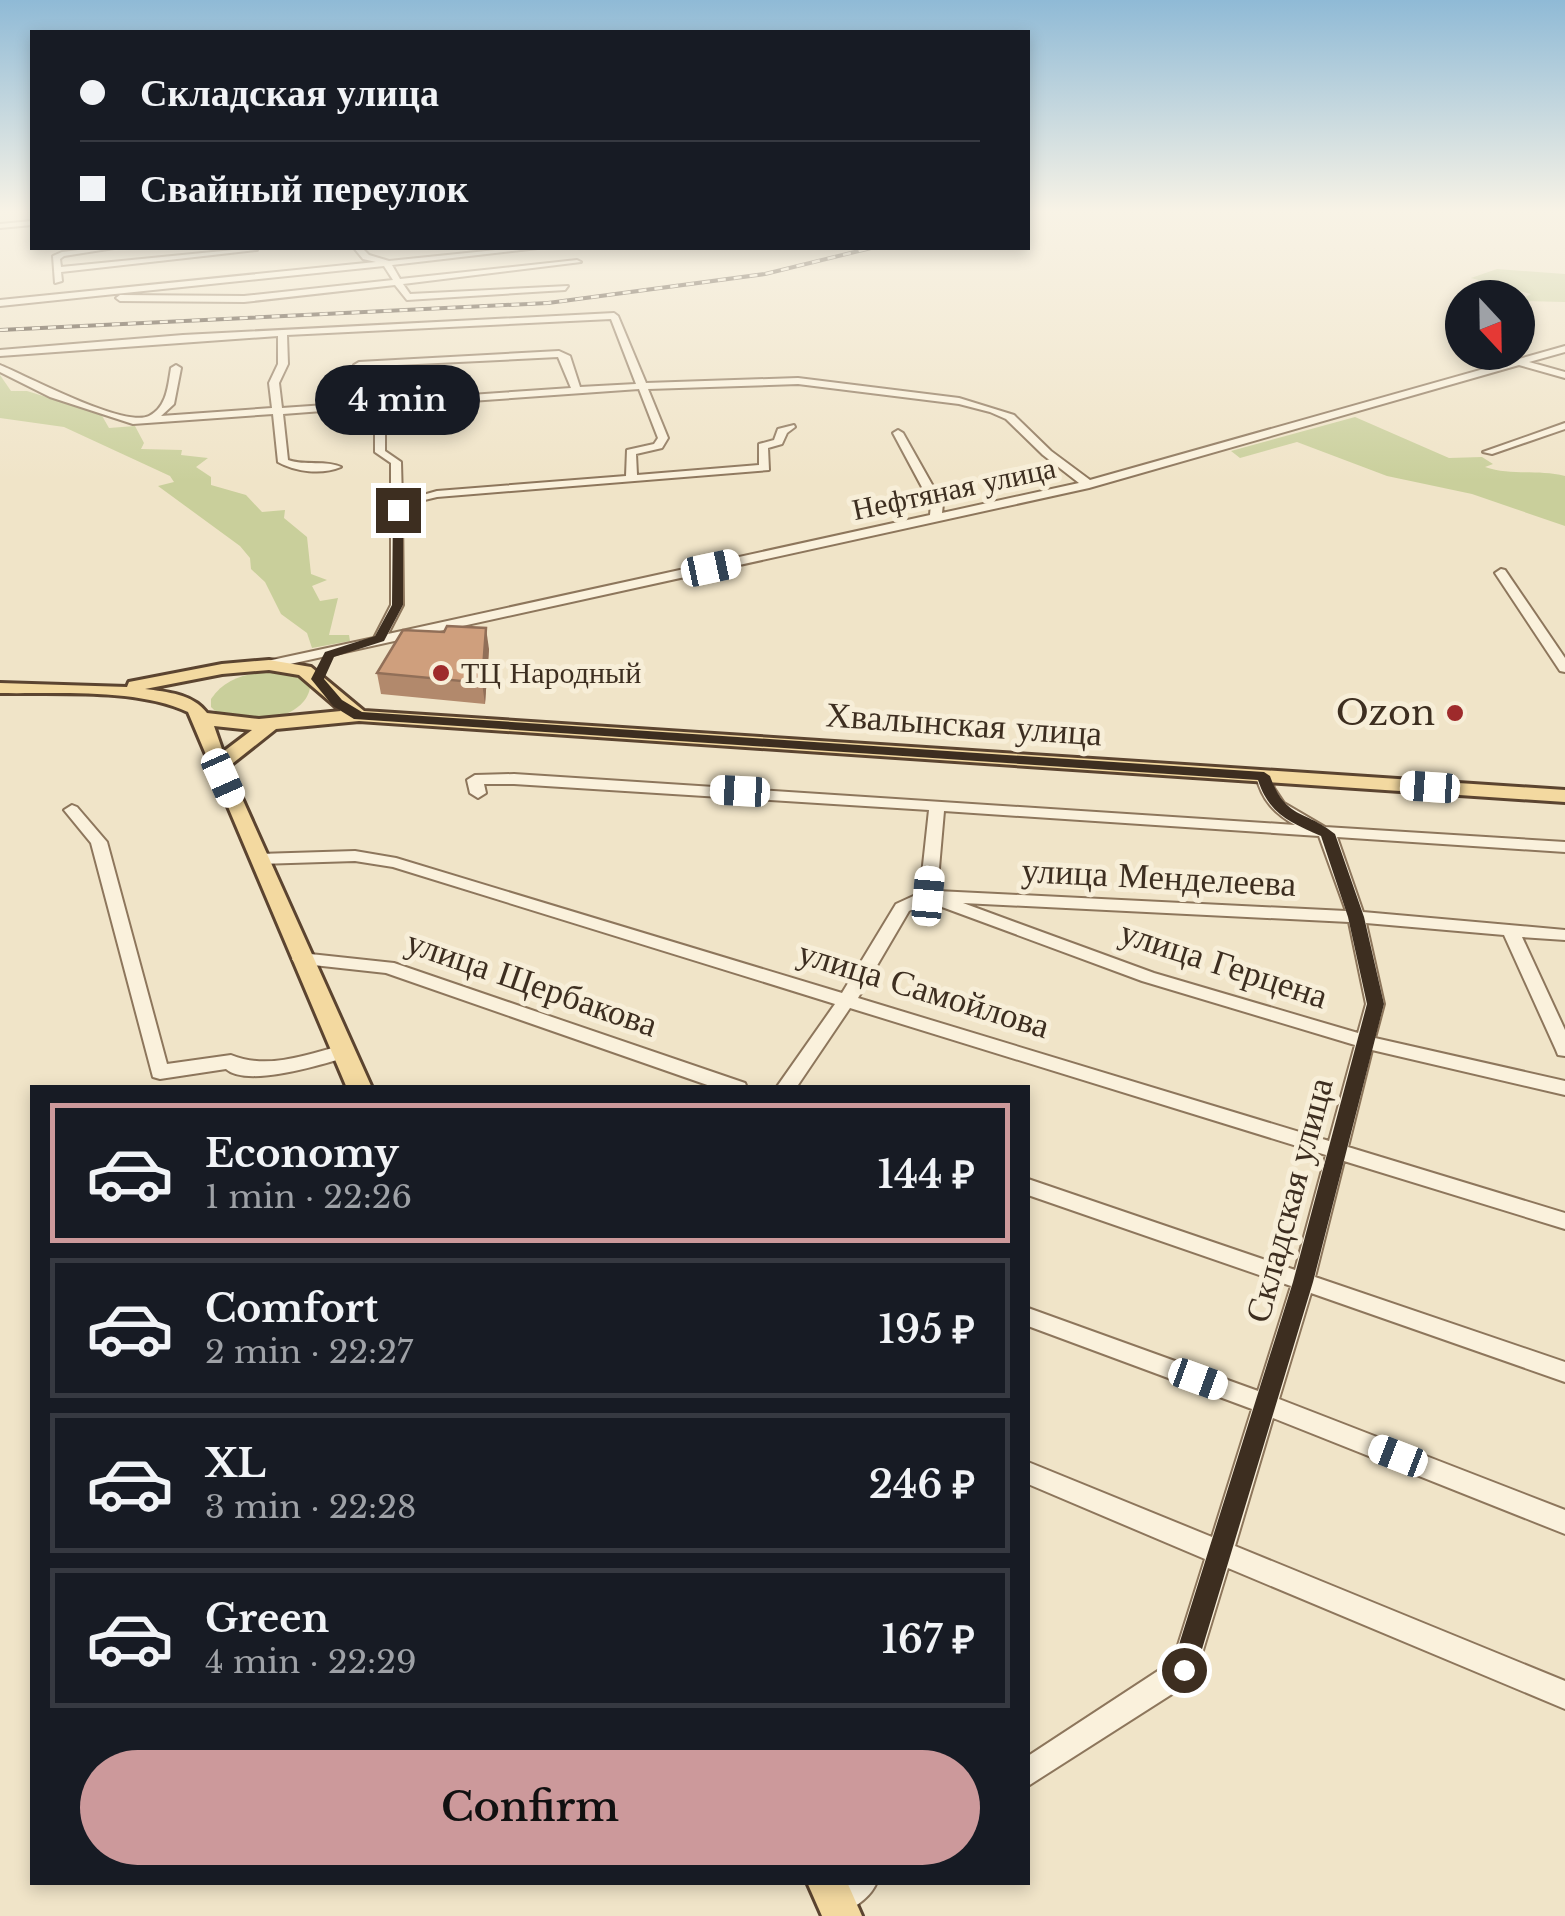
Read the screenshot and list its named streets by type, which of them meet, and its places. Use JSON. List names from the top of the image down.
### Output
{
  "streets": {
    "main road": ["Хвалынская улица"],
    "street": [
      "Нефтяная улица",
      "улица Менделеева",
      "улица Герцена",
      "улица Щербакова",
      "улица Самойлова",
      "Складская улица"
    ]
  },
  "crossings": [
    ["улица Менделеева", "улица Герцена"],
    ["улица Менделеева", "Складская улица"],
    ["улица Герцена", "Складская улица"],
    ["улица Самойлова", "Складская улица"]
  ],
  "places": ["ТЦ Народный", "Ozon"],
  "north": "bottom",
  "page": {
    "banner": ["Складская улица", "Свайный переулок"],
    "bubble": "4 min",
    "list": [
      {
        "name": "Economy",
        "note": "1 min · 22:26",
        "value": "144 ₽"
      },
      {
        "name": "Comfort",
        "note": "2 min · 22:27",
        "value": "195 ₽"
      },
      {
        "name": "XL",
        "note": "3 min · 22:28",
        "value": "246 ₽"
      },
      {
        "name": "Green",
        "note": "4 min · 22:29",
        "value": "167 ₽"
      }
    ],
    "buttons": "Confirm"
  }
}
